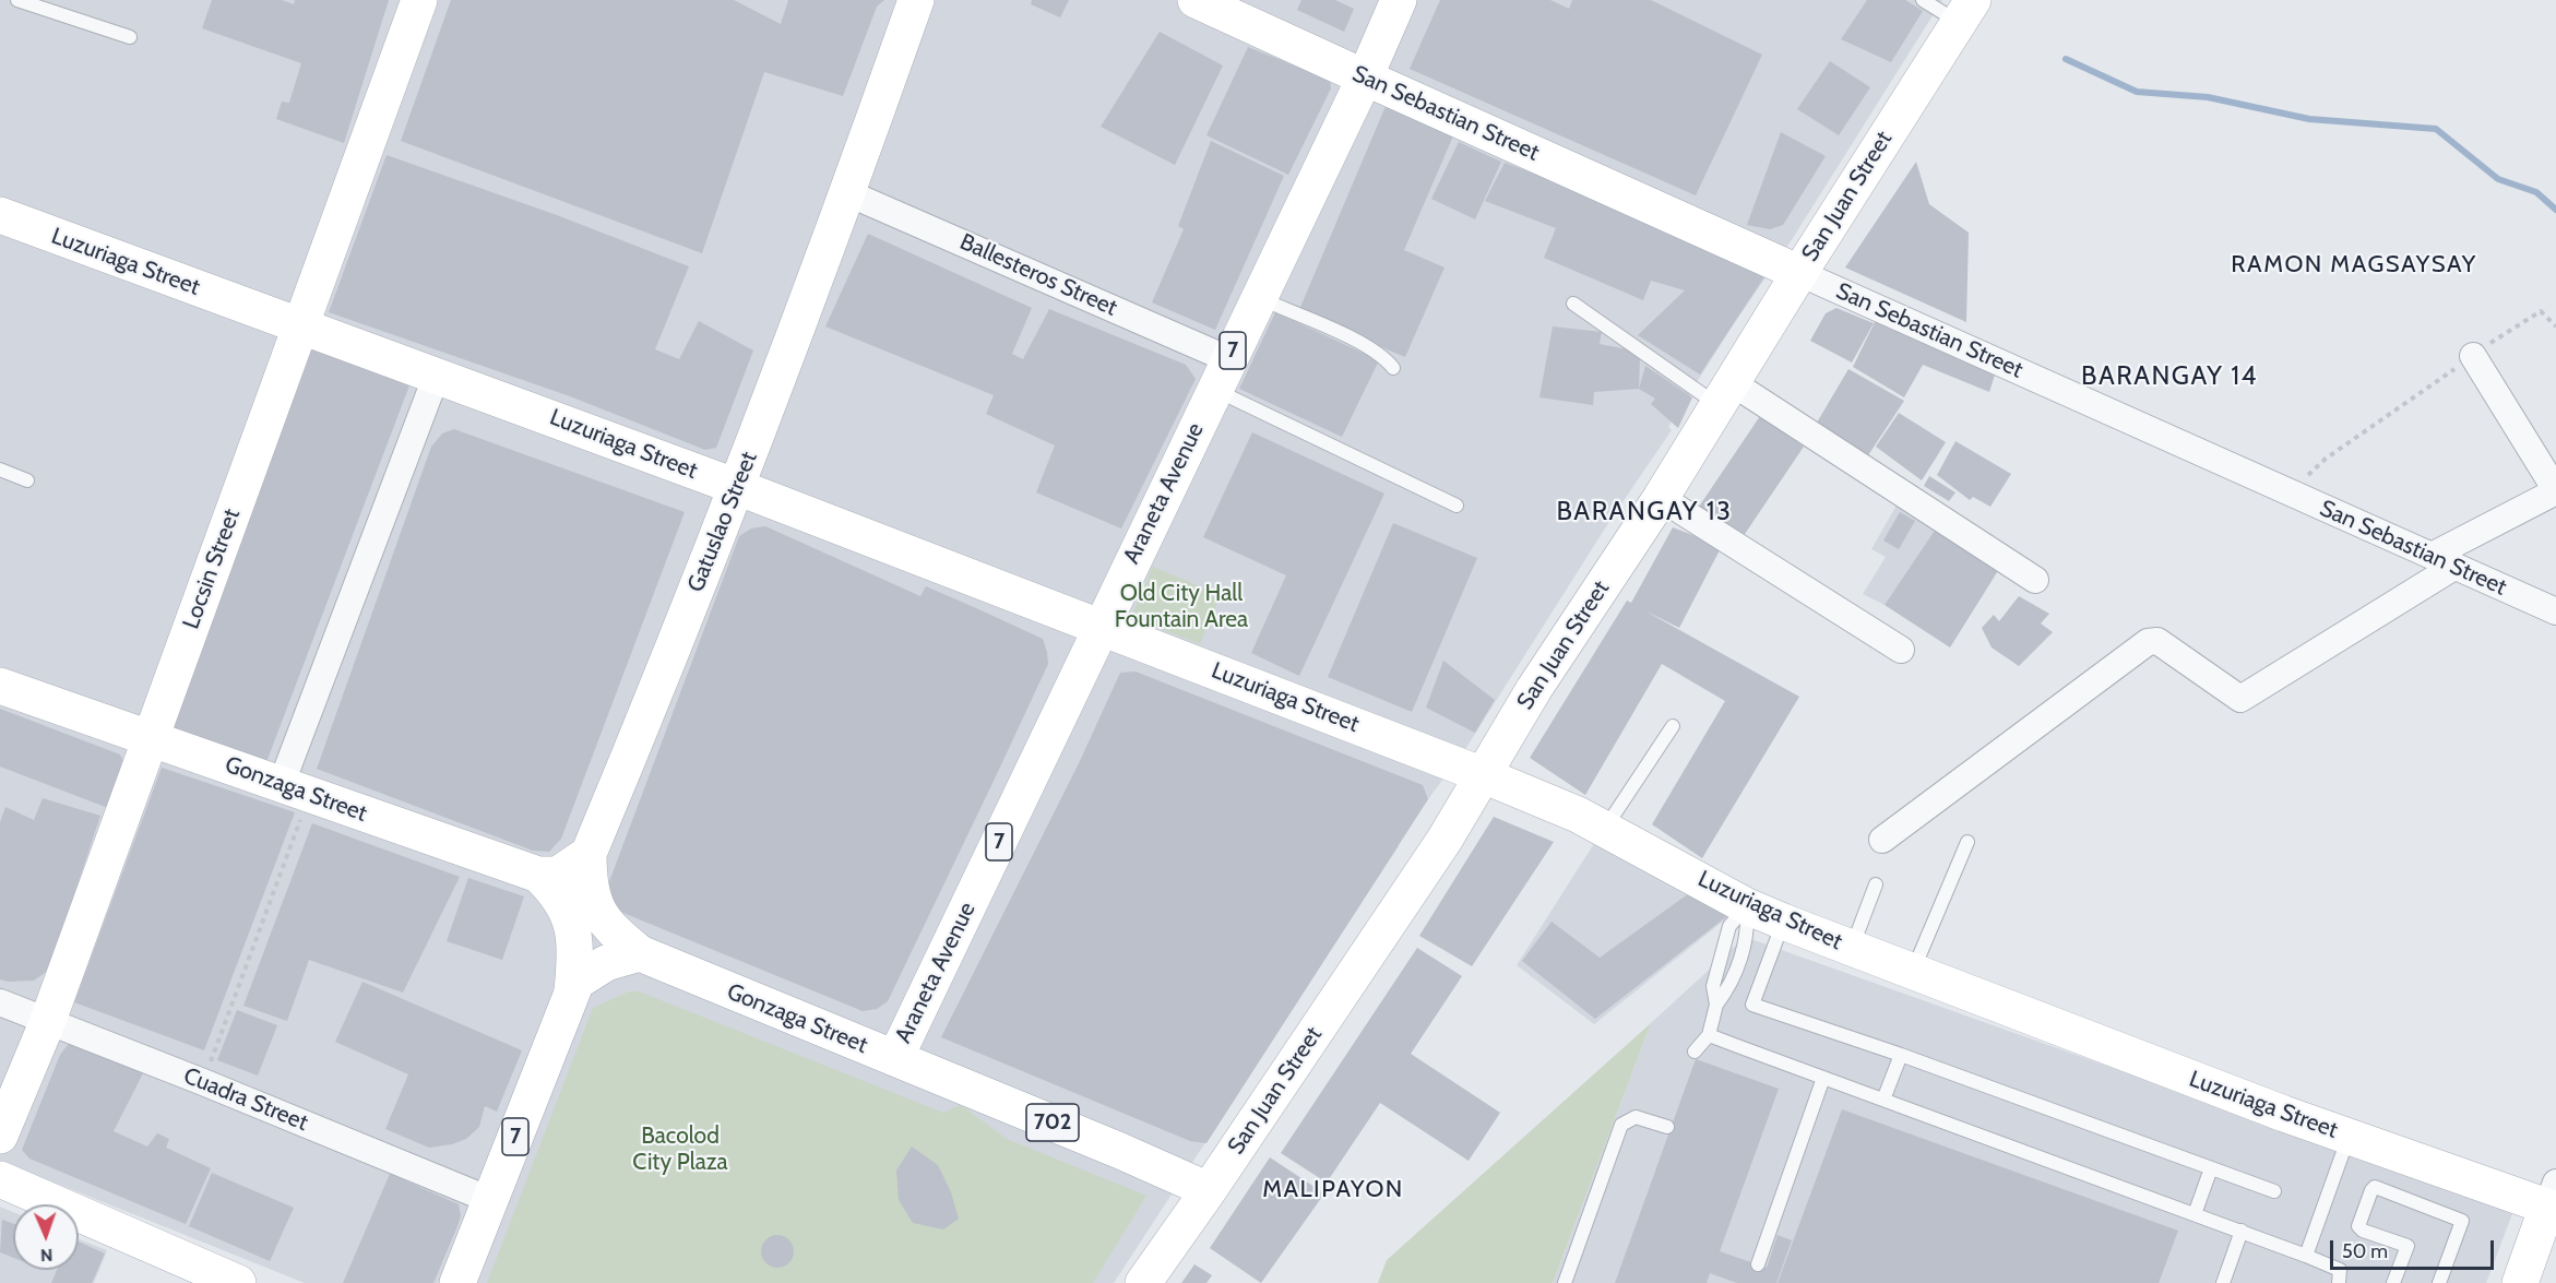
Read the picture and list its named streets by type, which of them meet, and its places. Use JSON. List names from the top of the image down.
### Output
{
  "streets": {
    "street": [
      "San Sebastian Street",
      "San Juan Street",
      "Luzuriaga Street",
      "Ballesteros Street",
      "7",
      "Araneta Avenue",
      "Gatuslao Street",
      "Locsin Street",
      "Gonzaga Street",
      "Cuadra Street",
      "702"
    ]
  },
  "crossings": [
    ["San Sebastian Street", "San Juan Street"],
    ["San Sebastian Street", "Araneta Avenue"],
    ["San Juan Street", "Luzuriaga Street"],
    ["San Juan Street", "Gonzaga Street"],
    ["Luzuriaga Street", "Araneta Avenue"],
    ["Luzuriaga Street", "Gatuslao Street"],
    ["Luzuriaga Street", "Locsin Street"],
    ["Ballesteros Street", "Araneta Avenue"],
    ["Ballesteros Street", "Gatuslao Street"],
    ["7", "Gatuslao Street"],
    ["7", "Gonzaga Street"],
    ["7", "Cuadra Street"],
    ["Araneta Avenue", "Gonzaga Street"],
    ["Gatuslao Street", "Gonzaga Street"],
    ["Locsin Street", "Gonzaga Street"],
    ["Locsin Street", "Cuadra Street"]
  ],
  "districts": [
    "RAMON MAGSAYSAY",
    "BARANGAY 14",
    "BARANGAY 13",
    "MALIPAYON"
  ],
  "parks": ["Old City Hall Fountain Area", "Bacolod City Plaza"],
  "scale_bar": "50 m",
  "north": "bottom"
}
